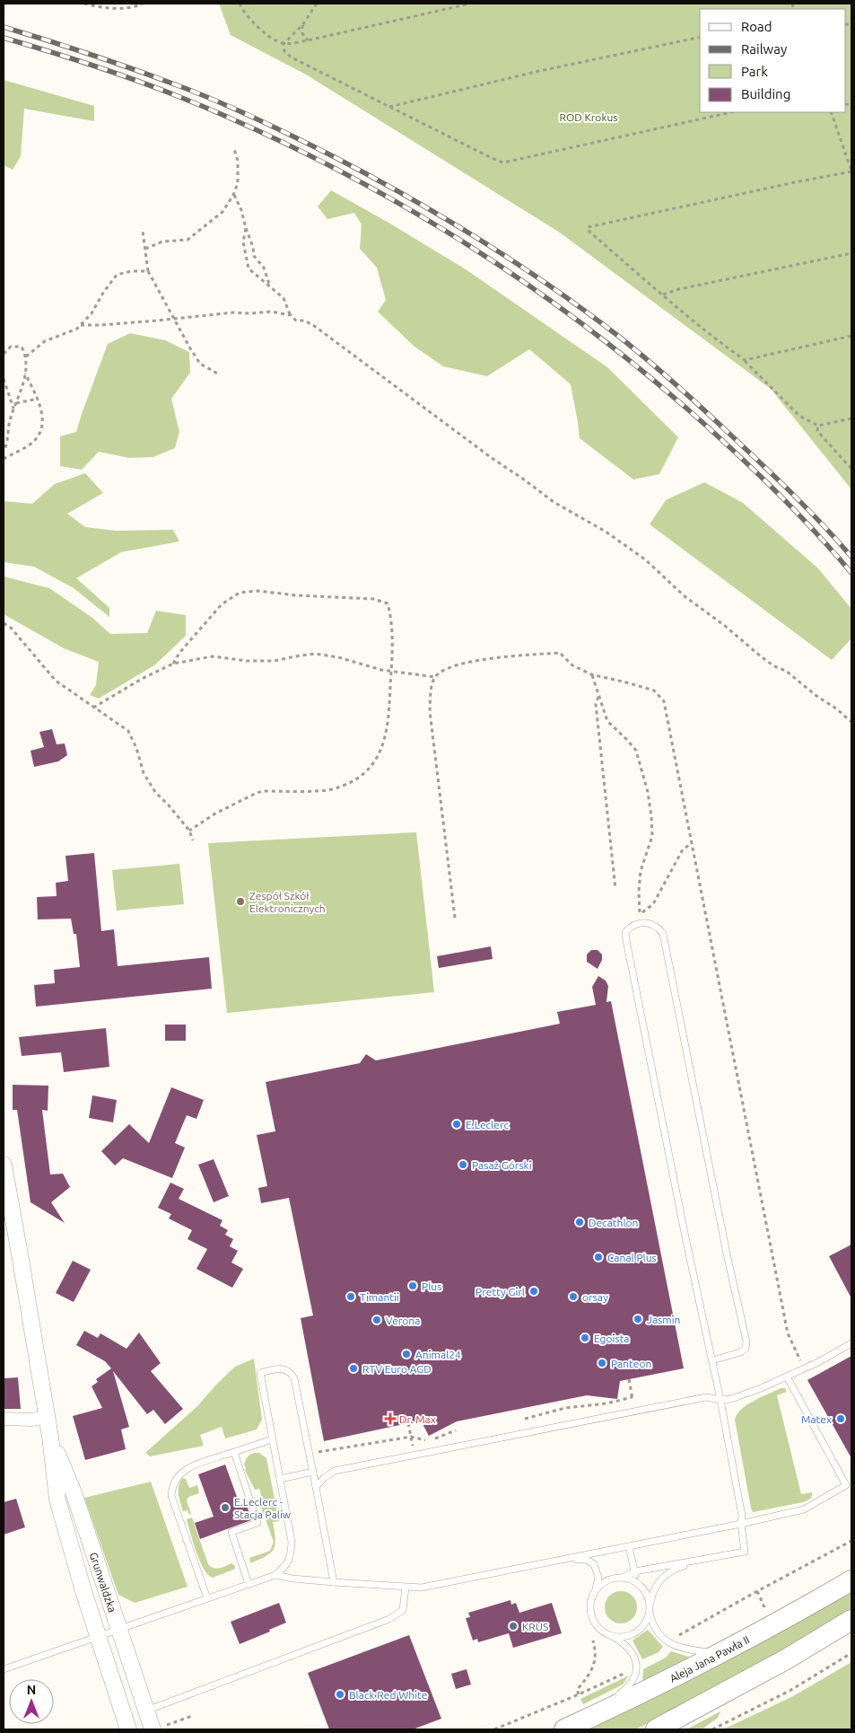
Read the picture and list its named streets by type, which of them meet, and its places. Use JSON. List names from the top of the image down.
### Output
{
  "streets": {
    "main road": ["Aleja Jana Pawła II"],
    "street": ["Grunwaldzka"]
  },
  "parks": ["ROD Krokus"],
  "places": {
    "other": [
      "Zespół Szkół Elektronicznych",
      "E.Leclerc",
      "Pasaż Górski",
      "Decathlon",
      "Canal Plus",
      "Plus",
      "Pretty Girl",
      "Timantii",
      "orsay",
      "Jasmin",
      "Verona",
      "Egoista",
      "Animal24",
      "Panteon",
      "RTV Euro AGD",
      "Matex",
      "E.Leclerc - Stacja Paliw",
      "KRUS",
      "Black Red White"
    ],
    "health": ["Dr. Max"]
  },
  "legend": [
    "Road",
    "Railway",
    "Park",
    "Building"
  ],
  "north": "top"
}
